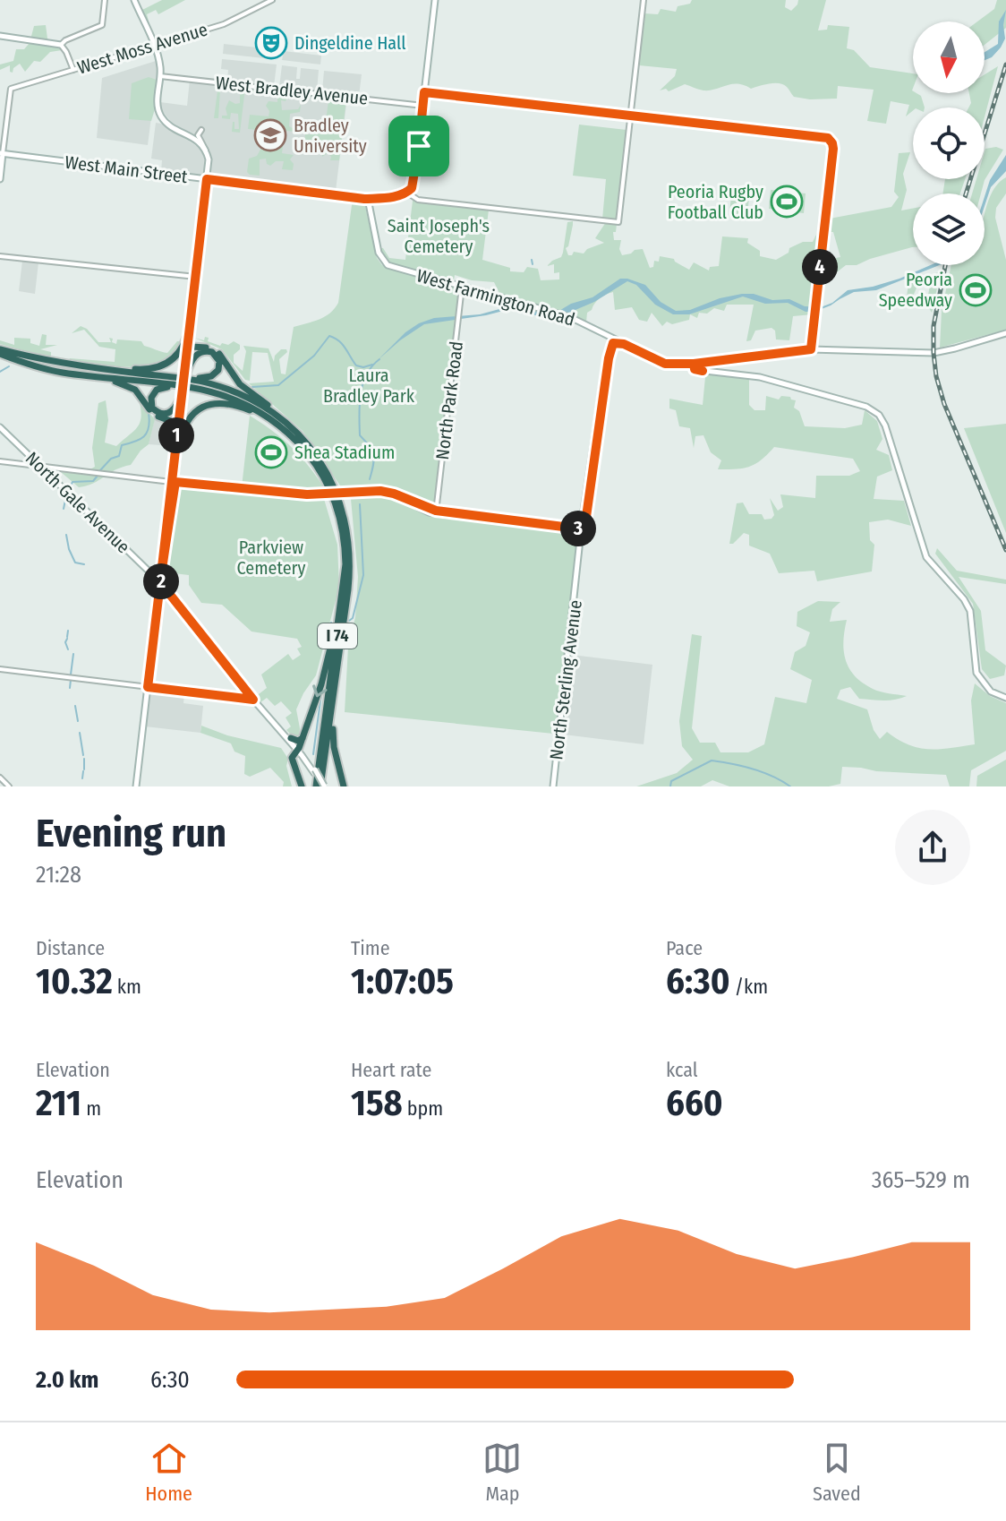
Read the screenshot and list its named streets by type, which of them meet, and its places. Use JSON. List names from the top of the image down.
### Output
{
  "streets": {
    "highway": ["I 74"],
    "main road": [
      "West Main Street",
      "West Farmington Road",
      "North Gale Avenue",
      "North Sterling Avenue"
    ],
    "street": ["West Moss Avenue", "West Bradley Avenue", "North Park Road"]
  },
  "crossings": [
    ["West Moss Avenue", "West Main Street"],
    ["West Main Street", "West Farmington Road"],
    ["West Farmington Road", "North Park Road"],
    ["West Farmington Road", "North Sterling Avenue"],
    ["North Gale Avenue", "I 74"]
  ],
  "parks": ["Saint Joseph's Cemetery", "Laura Bradley Park", "Parkview Cemetery"],
  "places": {
    "theatre": ["Dingeldine Hall"],
    "school or university": ["Bradley University"],
    "sports": ["Peoria Rugby Football Club", "Peoria Speedway", "Shea Stadium"]
  },
  "north": "bottom",
  "page": {
    "pins": [
      "4",
      "1",
      "3",
      "2"
    ],
    "heading": ["Evening run", "21:28"],
    "stats": [
      ["Distance", "10.32 km"],
      ["Time", "1:07:05"],
      ["Pace", "6:30 /km"],
      ["Elevation", "211 m"],
      ["Heart rate", "158 bpm"],
      ["kcal", "660"]
    ],
    "chart": ["Elevation", "365–529 m"],
    "list": [
      {
        "name": "2.0 km",
        "note": "6:30"
      }
    ],
    "tabs": ["Home", "Map", "Saved"]
  }
}
